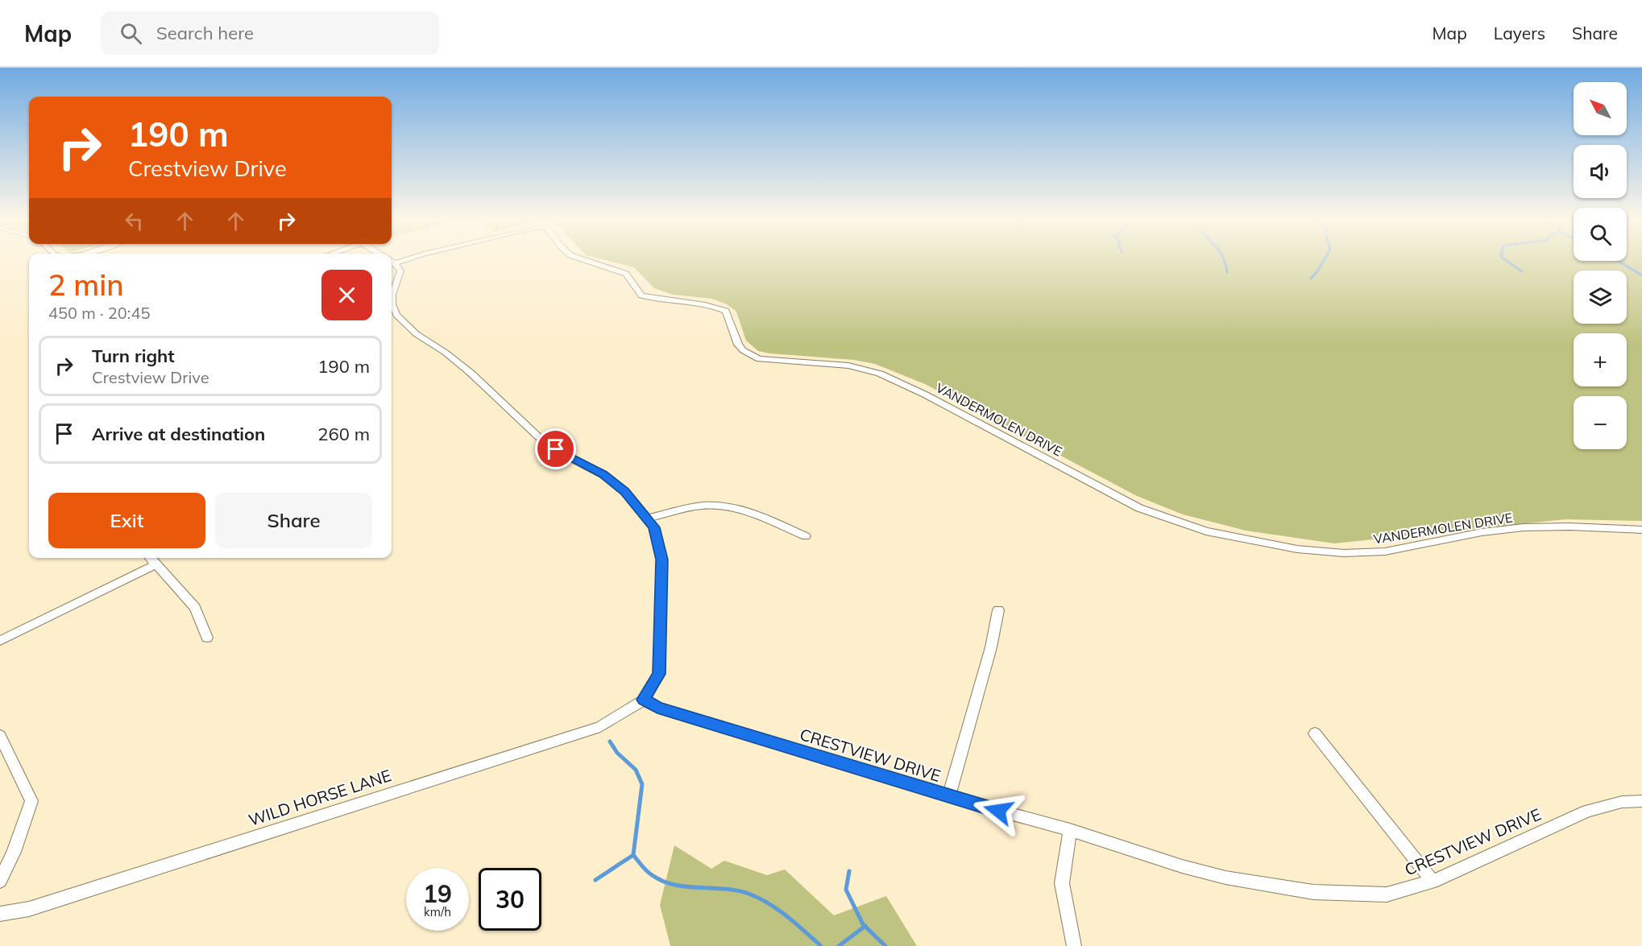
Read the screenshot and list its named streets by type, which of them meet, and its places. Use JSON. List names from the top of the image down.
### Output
{
  "streets": {
    "street": ["VANDERMOLEN DRIVE", "CRESTVIEW DRIVE", "WILD HORSE LANE"]
  },
  "crossings": [
    ["CRESTVIEW DRIVE", "WILD HORSE LANE"]
  ],
  "north": "top left",
  "page": {
    "header": "Map",
    "search": "Search here",
    "nav": ["Map", "Layers", "Share"],
    "map_buttons": ["+", "−"],
    "turn": ["190 m", "Crestview Drive"],
    "heading": ["2 min", "450 m · 20:45"],
    "list": [
      {
        "name": "Turn right",
        "note": "Crestview Drive",
        "value": "190 m"
      },
      {
        "name": "Arrive at destination",
        "value": "260 m"
      }
    ],
    "buttons": ["Exit", "Share"],
    "speed": "19 km/h",
    "limit": "30"
  }
}
